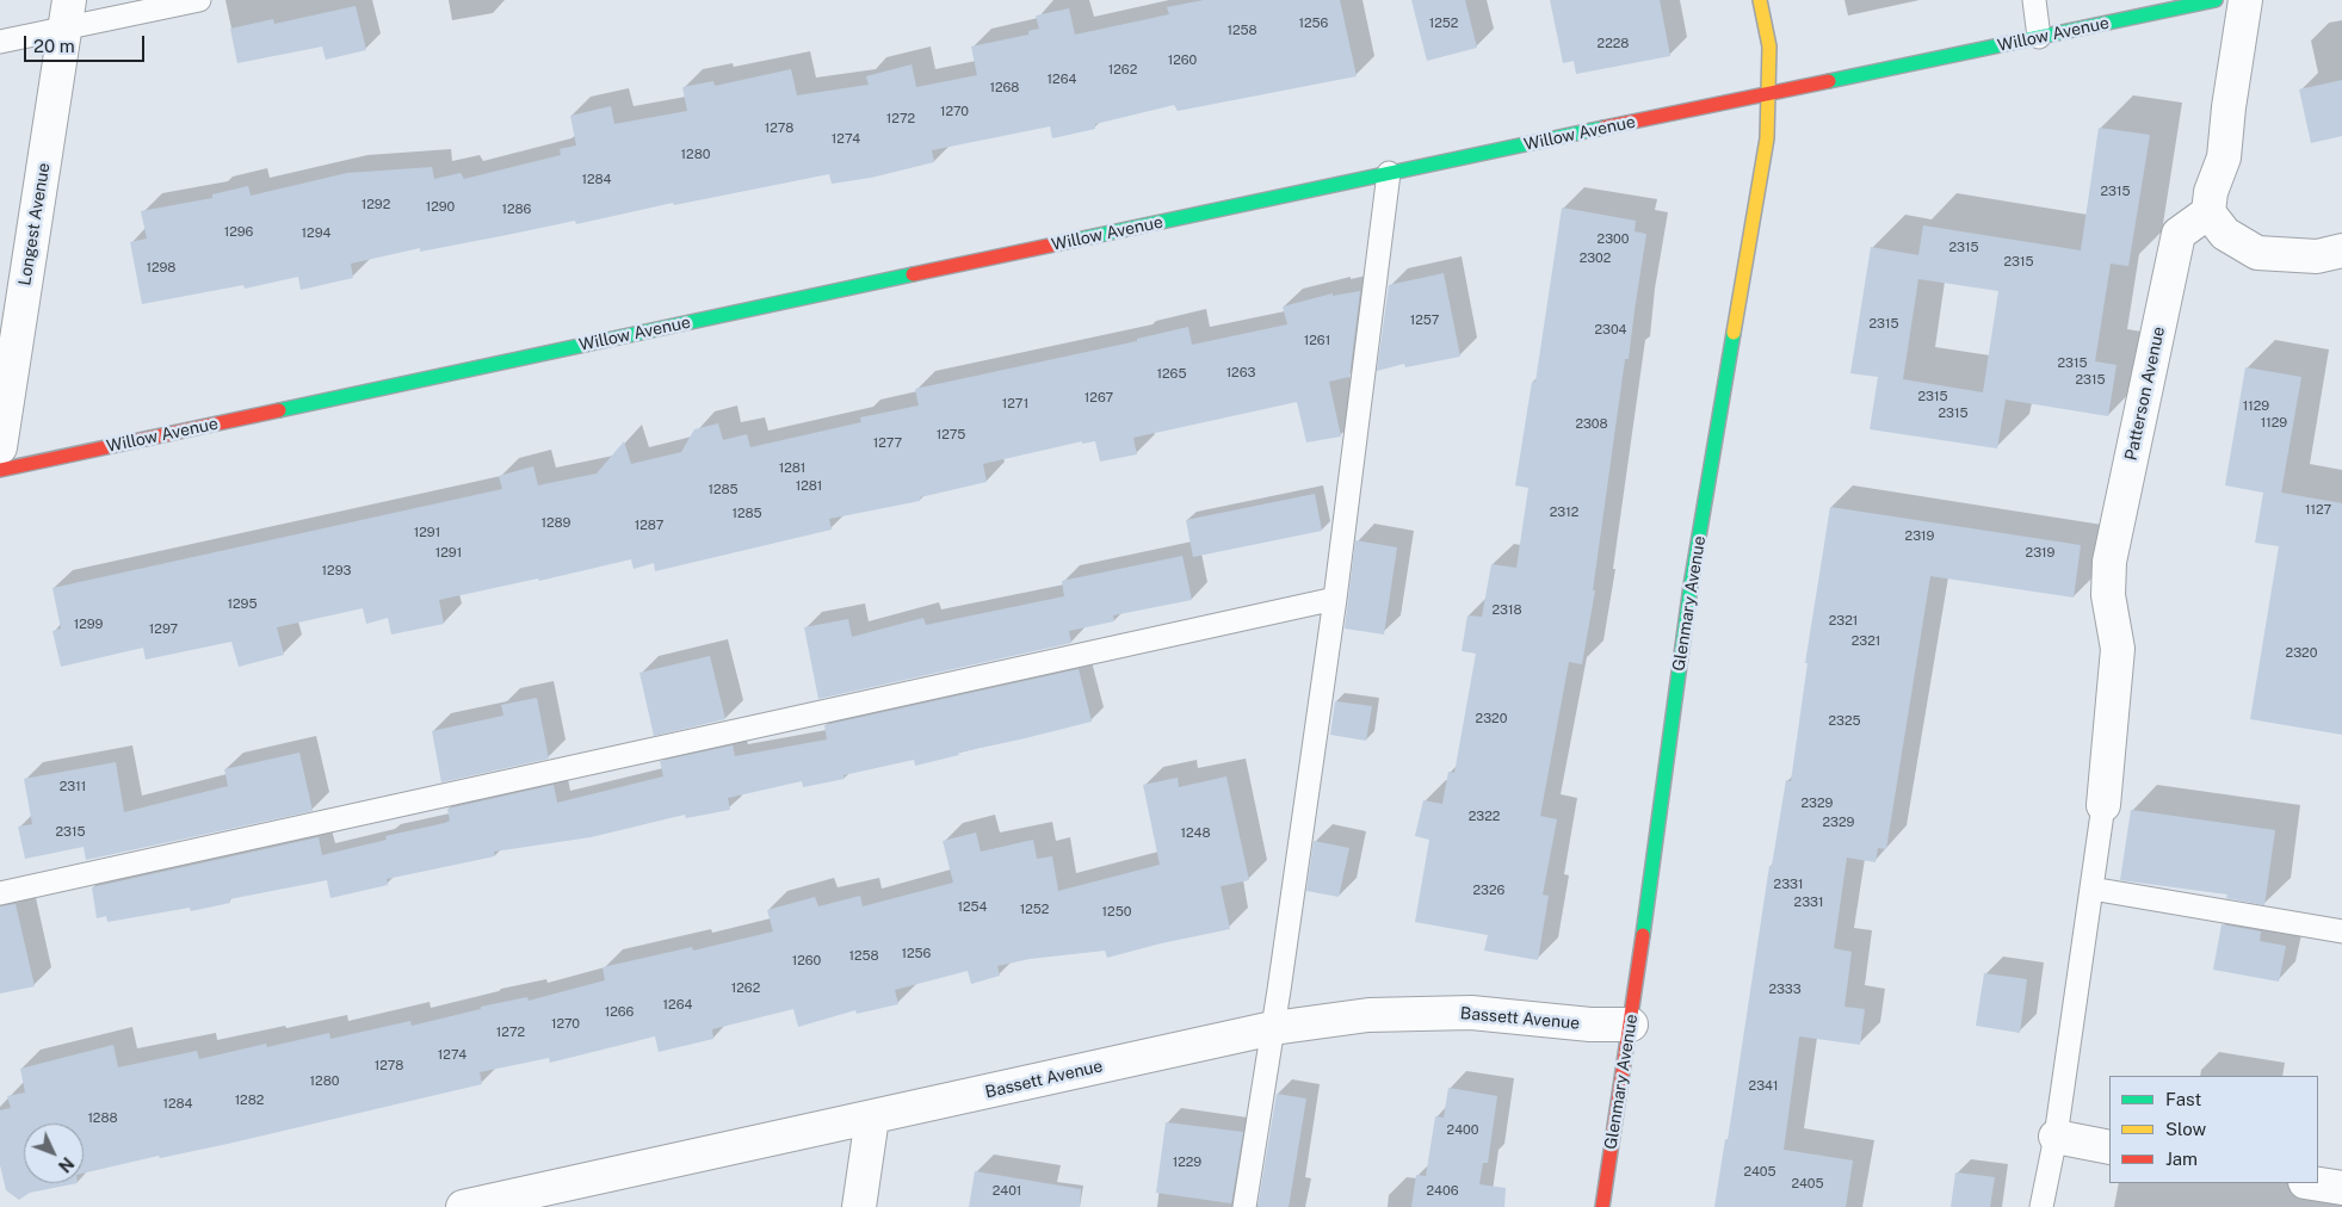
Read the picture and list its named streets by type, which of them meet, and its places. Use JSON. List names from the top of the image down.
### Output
{
  "streets": {
    "street": [
      "Willow Avenue",
      "Longest Avenue",
      "Patterson Avenue",
      "Glenmary Avenue",
      "Bassett Avenue"
    ]
  },
  "crossings": [
    ["Willow Avenue", "Glenmary Avenue"],
    ["Glenmary Avenue", "Bassett Avenue"]
  ],
  "house_numbers": [
    "1256",
    "1252",
    "1258",
    "2228",
    "1260",
    "1262",
    "1264",
    "1268",
    "1270",
    "1272",
    "1278",
    "1274",
    "1280",
    "1284",
    "2315",
    "1292",
    "1290",
    "1286",
    "1296",
    "1294",
    "2300",
    "2315",
    "2302",
    "2315",
    "1298",
    "1257",
    "2315",
    "2304",
    "1261",
    "2315",
    "1263",
    "1265",
    "2315",
    "2315",
    "1267",
    "1271",
    "1129",
    "2315",
    "1129",
    "2308",
    "1275",
    "1277",
    "1281",
    "1281",
    "1285",
    "1127",
    "2312",
    "1285",
    "1289",
    "1287",
    "1291",
    "2319",
    "1291",
    "2319",
    "1293",
    "1295",
    "2318",
    "2321",
    "1299",
    "1297",
    "2321",
    "2320",
    "2320",
    "2325",
    "2311",
    "2329",
    "2322",
    "2329",
    "2315",
    "1248",
    "2331",
    "2326",
    "2331",
    "1254",
    "1252",
    "1250",
    "1256",
    "1258",
    "1260",
    "1262",
    "2333",
    "1264",
    "1266",
    "1270",
    "1272",
    "1274",
    "1278",
    "1280",
    "2341",
    "1282",
    "1284",
    "1288",
    "2400",
    "1229",
    "2405",
    "2405",
    "2401",
    "2406"
  ],
  "legend": ["Fast", "Slow", "Jam"],
  "scale_bar": "20 m",
  "north": "bottom right"
}
